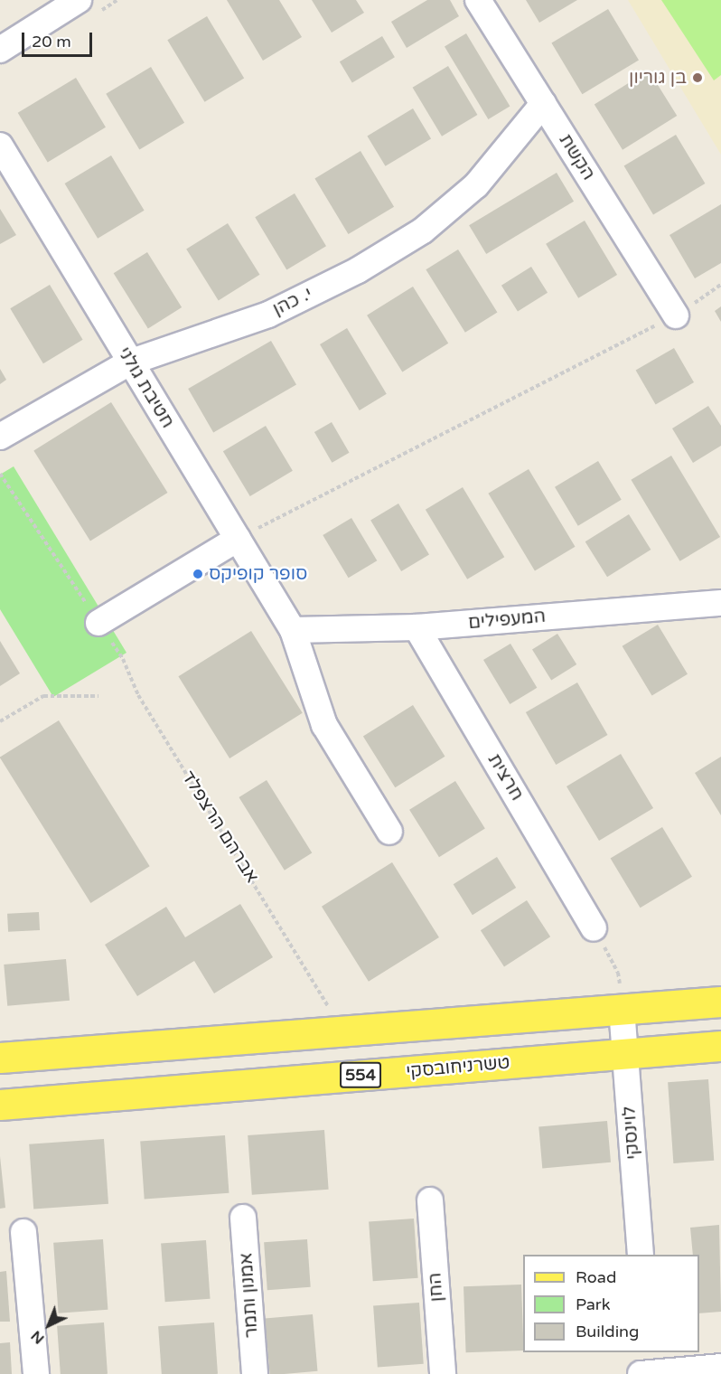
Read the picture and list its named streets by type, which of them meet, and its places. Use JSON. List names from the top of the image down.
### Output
{
  "streets": {
    "main road": ["טשרניחובסקי", "554"],
    "street": [
      "הקשת",
      "י. כהן",
      "חטיבת גולני",
      "המעפילים",
      "חרצית",
      "לוינסקי",
      "החן",
      "אמנון ותמר"
    ],
    "path": ["אברהם הרצפלד"]
  },
  "crossings": [
    ["הקשת", "י. כהן"],
    ["י. כהן", "חטיבת גולני"],
    ["חטיבת גולני", "המעפילים"],
    ["המעפילים", "חרצית"],
    ["טשרניחובסקי", "לוינסקי"]
  ],
  "places": ["בן גוריון", "סופר קופיקס"],
  "legend": ["Road", "Park", "Building"],
  "scale_bar": "20 m",
  "north": "bottom left"
}
